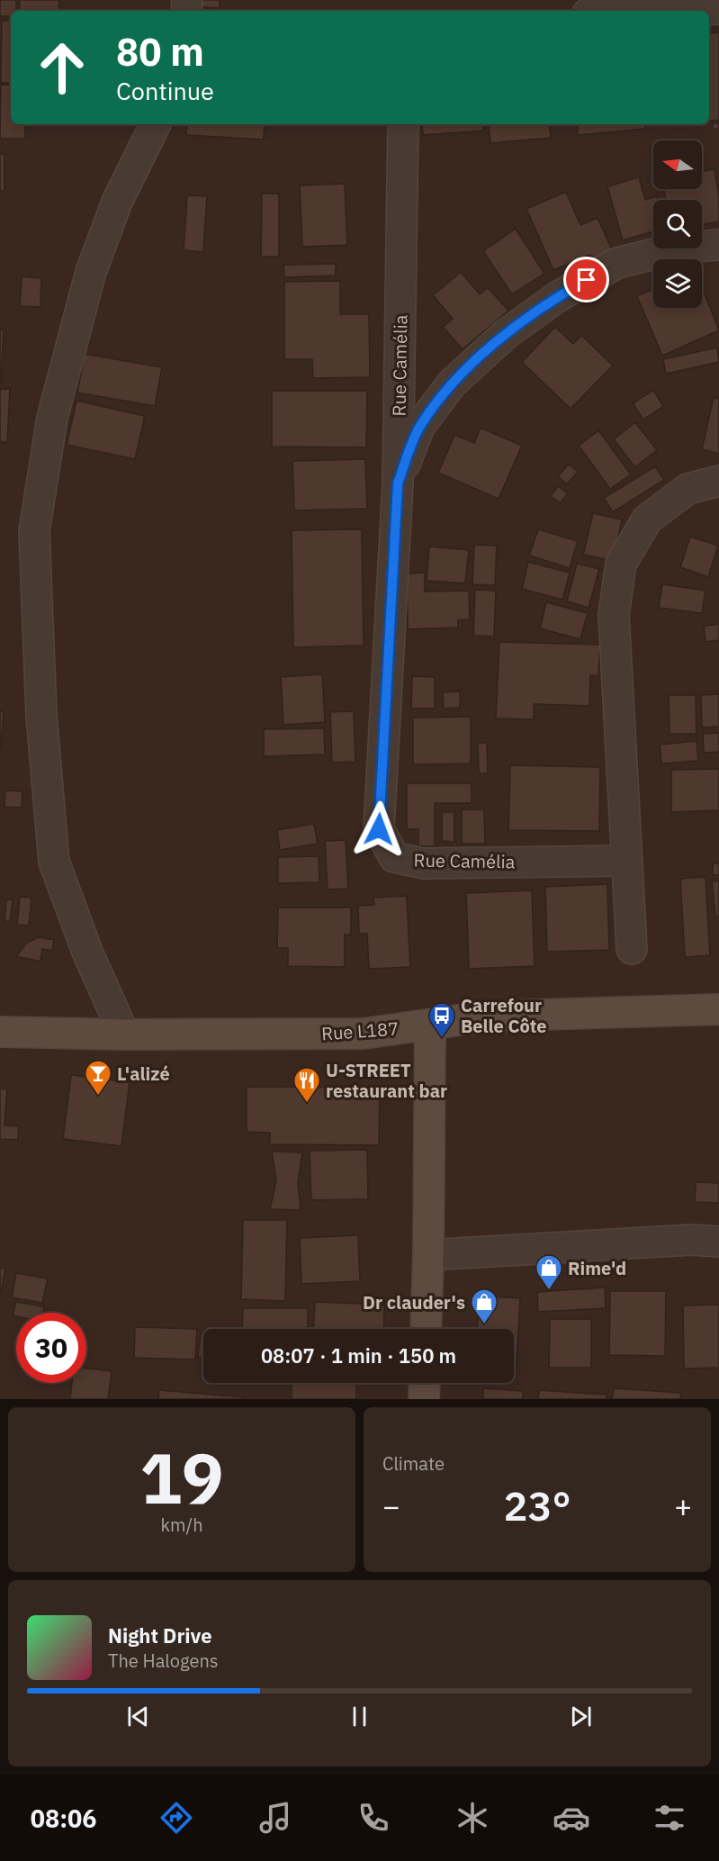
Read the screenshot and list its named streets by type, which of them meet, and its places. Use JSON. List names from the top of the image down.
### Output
{
  "streets": {
    "street": ["Rue Camélia", "Rue L187"]
  },
  "places": {
    "bus stop": ["Carrefour Belle Côte"],
    "bar": ["L'alizé"],
    "restaurant": ["U-STREET restaurant bar"],
    "shop": ["Rime'd", "Dr clauder's"]
  },
  "north": "left",
  "page": {
    "turn": ["80 m", "Continue"],
    "limit": "30",
    "trip": "08:07 · 1 min · 150 m",
    "tile": [
      ["19", "km/h"],
      "Climate"
    ],
    "heat": ["−", "23°", "+"],
    "song": ["Night Drive", "The Halogens"],
    "tabs": "08:06"
  }
}
